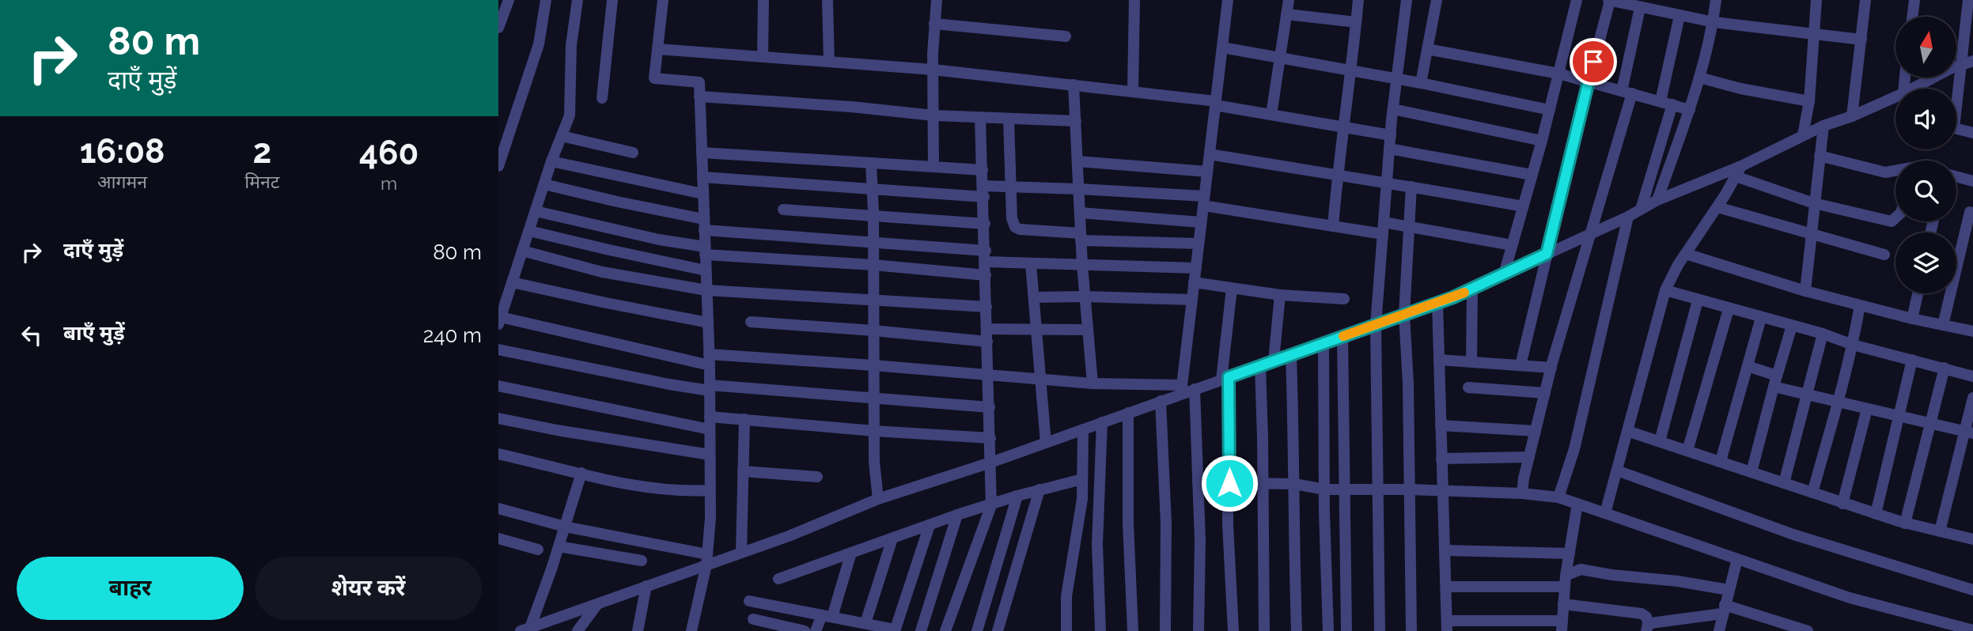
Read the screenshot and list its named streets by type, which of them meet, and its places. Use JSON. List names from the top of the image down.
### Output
{
  "north": "top",
  "page": {
    "turn": ["80 m", "दाएँ मुड़ें"],
    "eta": [
      "16:08",
      "आगमन",
      "2",
      "मिनट",
      "460",
      "m"
    ],
    "list": [
      {
        "name": "दाएँ मुड़ें",
        "value": "80 m"
      },
      {
        "name": "बाएँ मुड़ें",
        "value": "240 m"
      }
    ],
    "buttons": ["बाहर", "शेयर करें"]
  }
}
